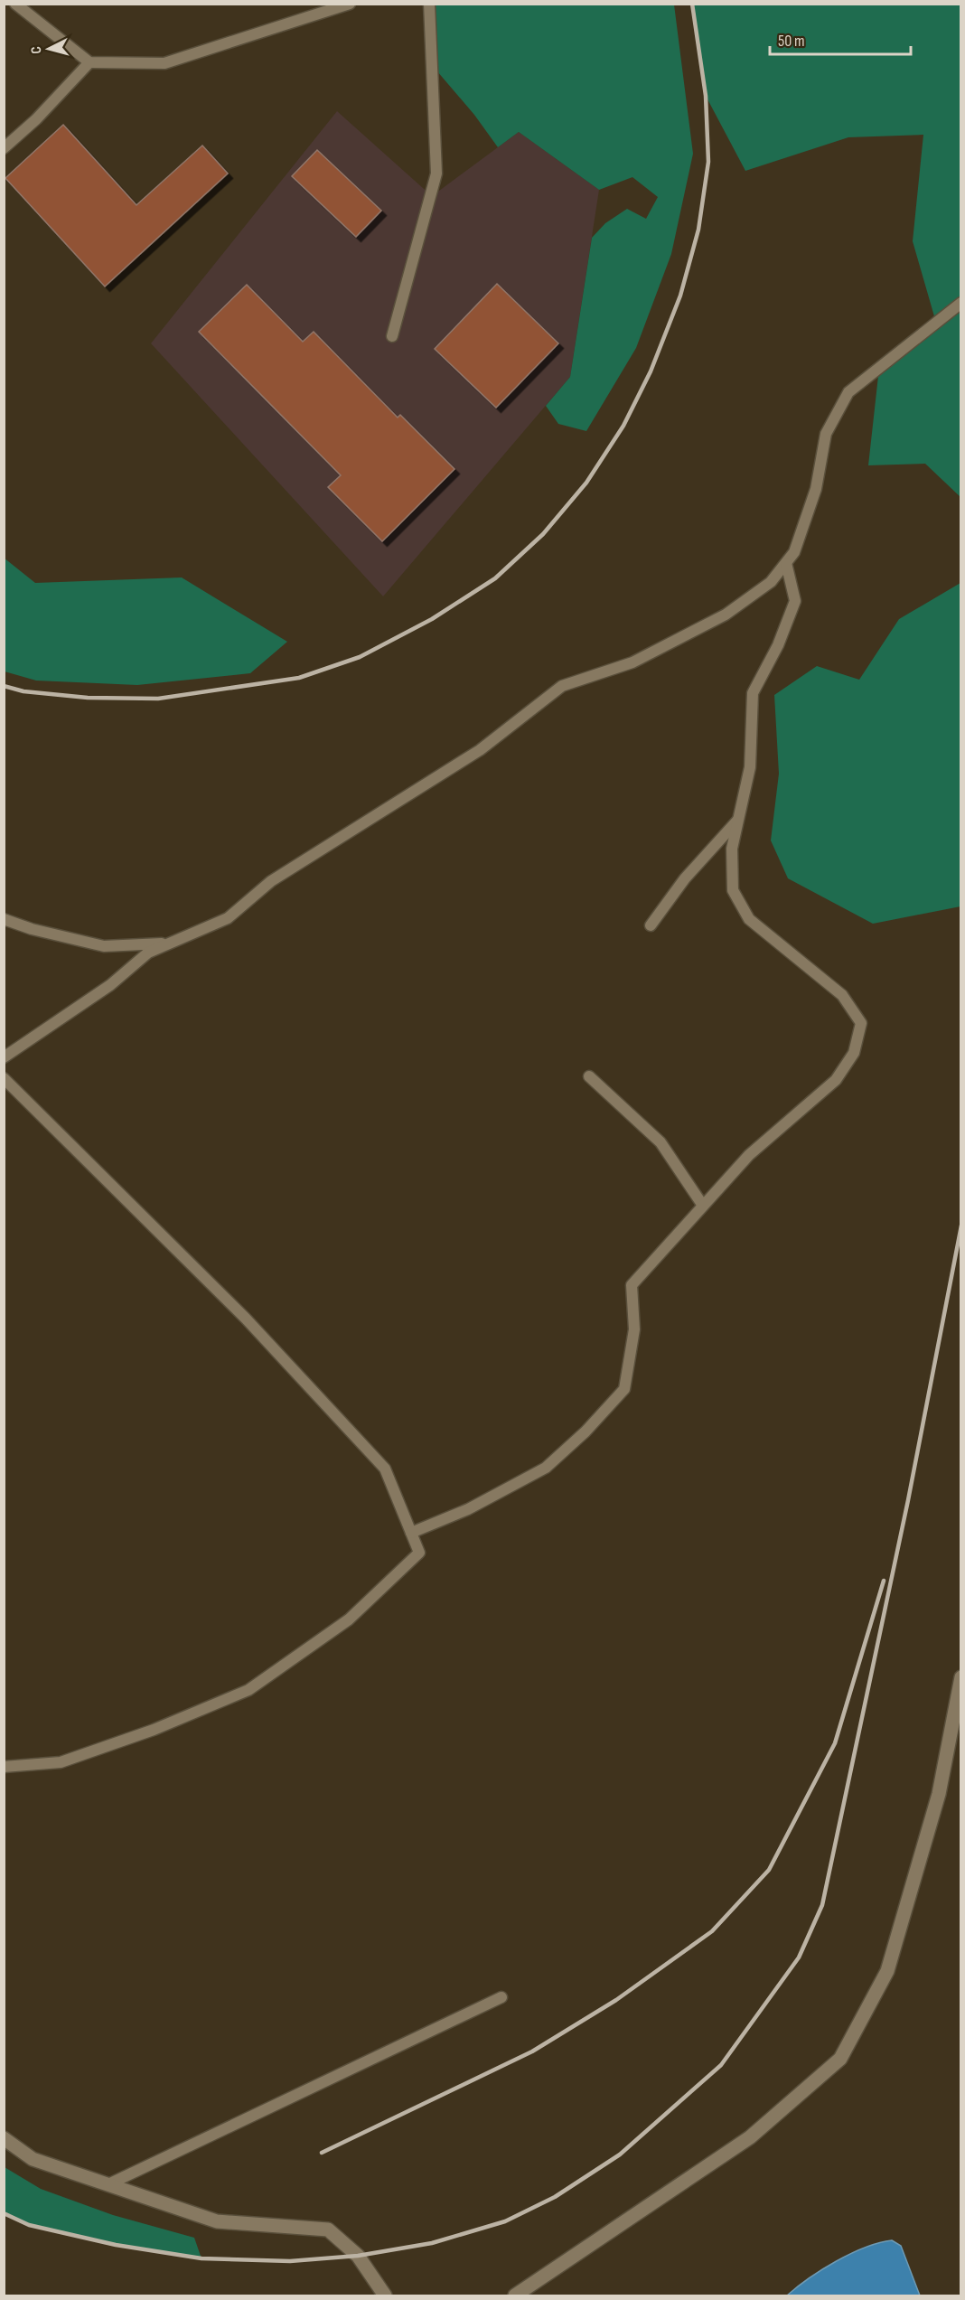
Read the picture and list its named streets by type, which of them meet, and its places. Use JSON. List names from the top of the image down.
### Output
{
  "scale_bar": "50 m",
  "north": "left"
}
